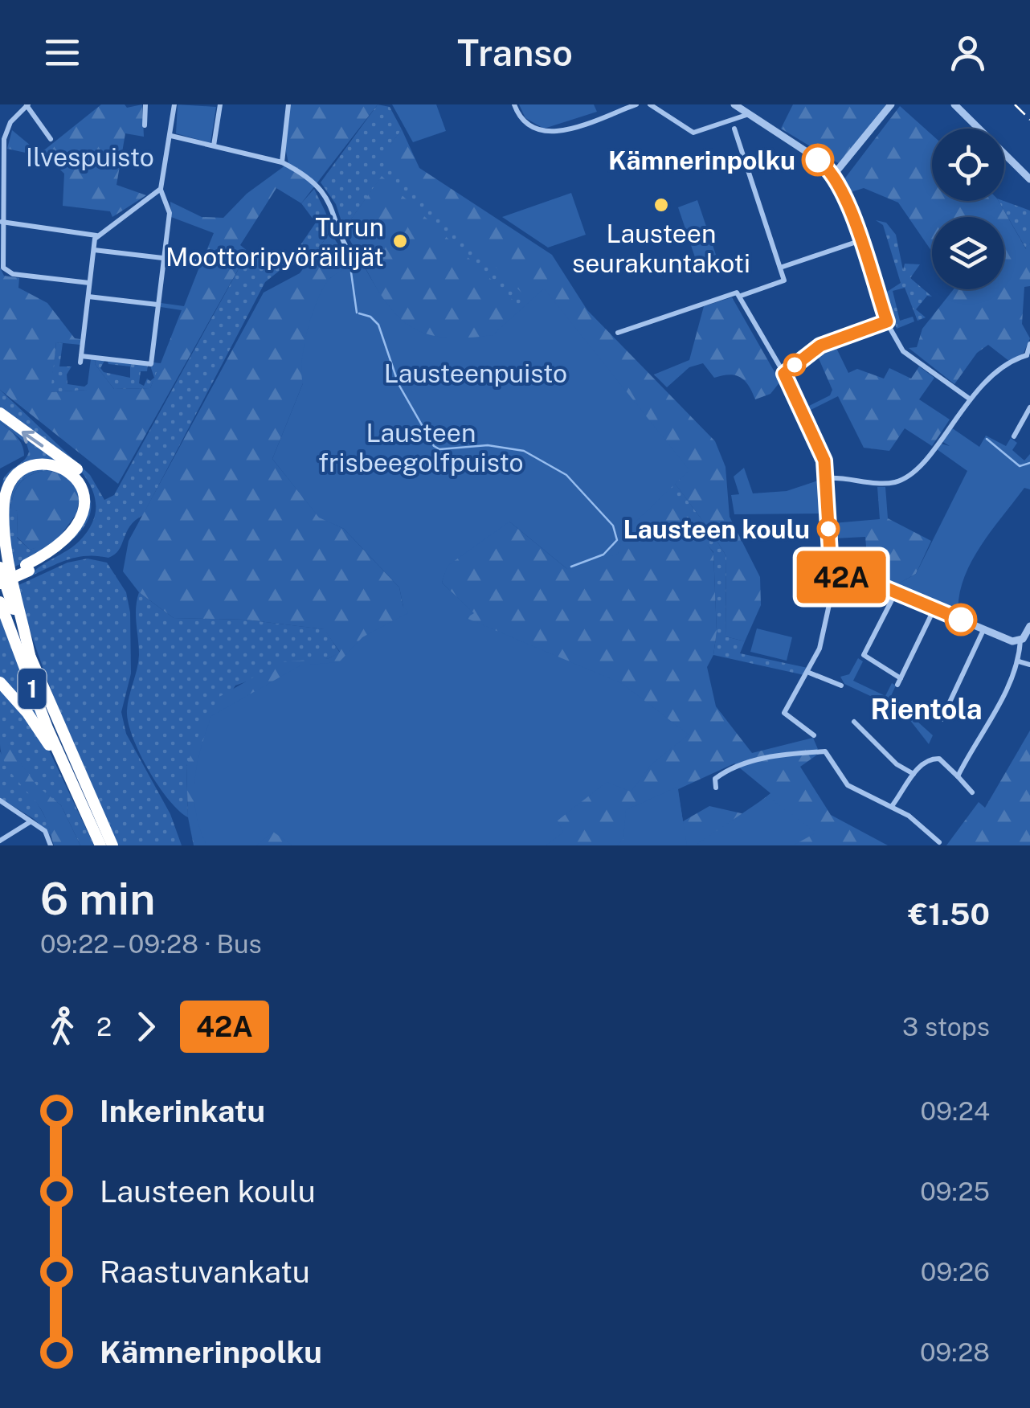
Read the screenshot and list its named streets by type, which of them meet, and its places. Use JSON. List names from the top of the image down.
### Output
{
  "streets": {
    "highway": ["1"]
  },
  "districts": ["Rientola"],
  "parks": ["Ilvespuisto", "Lausteenpuisto", "Lausteen frisbeegolfpuisto"],
  "places": [
    "Kämnerinpolku",
    "Lausteen seurakuntakoti",
    "Turun Moottoripyöräilijät",
    "Lausteen koulu"
  ],
  "lines": ["bus line 42A"],
  "page": {
    "header": "Transo",
    "on_map": "42A",
    "heading": ["6 min", "09:22 – 09:28 · Bus", "€1.50"],
    "legs": ["2", "42A", "3 stops"],
    "list": [
      {
        "name": "Inkerinkatu",
        "value": "09:24"
      },
      {
        "name": "Lausteen koulu",
        "value": "09:25"
      },
      {
        "name": "Raastuvankatu",
        "value": "09:26"
      },
      {
        "name": "Kämnerinpolku",
        "value": "09:28"
      }
    ]
  }
}
